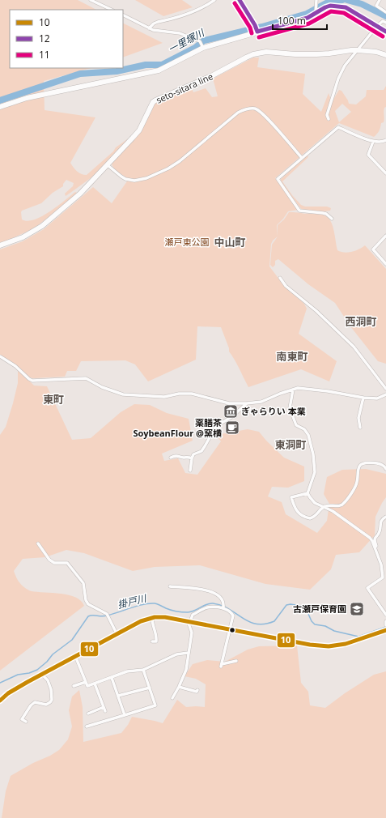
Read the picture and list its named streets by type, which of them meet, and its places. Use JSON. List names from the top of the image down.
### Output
{
  "streets": {
    "main road": ["seto-sitara line"]
  },
  "districts": [
    "中山町",
    "西洞町",
    "南東町",
    "東町",
    "東洞町"
  ],
  "water": ["一里塚川", "掛戸川"],
  "parks": ["瀬戸東公園"],
  "places": {
    "museum": ["ぎゃらりい 本業"],
    "cafe": ["薬膳茶 SoybeanFlour @窯横"],
    "school or university": ["古瀬戸保育園"]
  },
  "lines": ["transit line 12", "transit line 11", "transit line 10"],
  "legend": ["10", "12", "11"],
  "scale_bar": "100 m"
}
